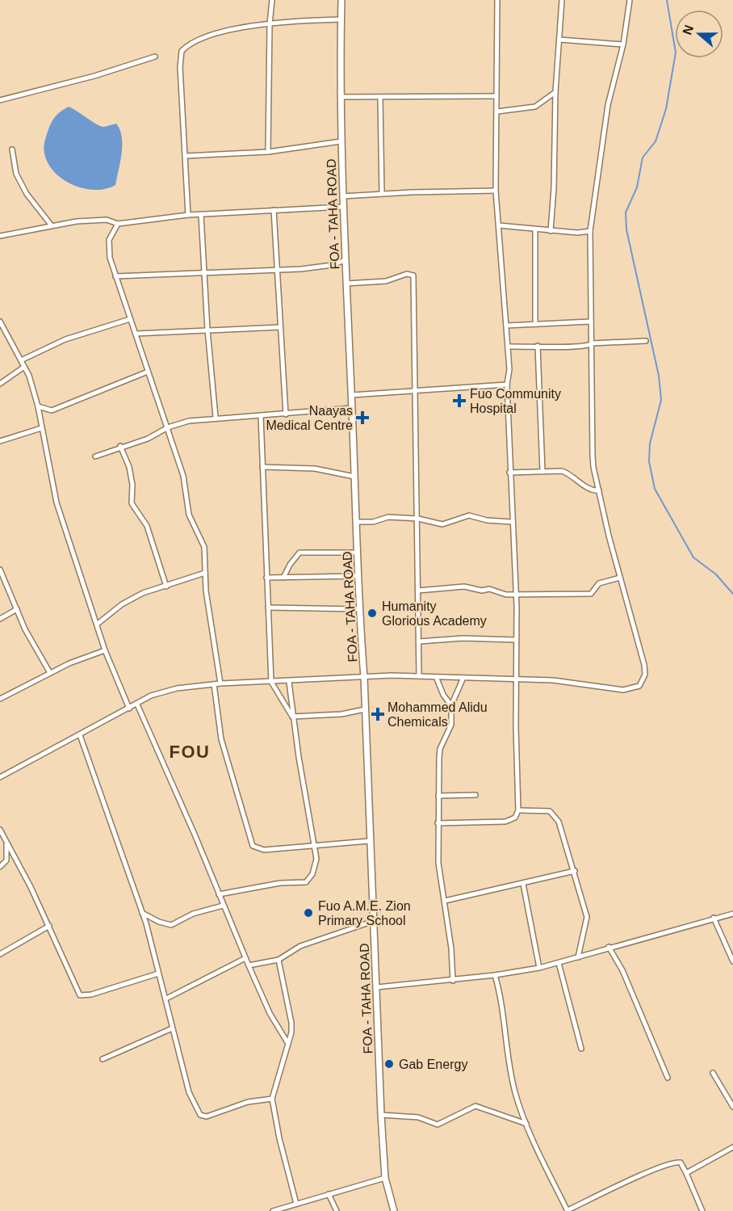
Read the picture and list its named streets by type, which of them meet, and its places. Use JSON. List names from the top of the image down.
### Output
{
  "streets": {
    "street": ["FOA - TAHA ROAD"]
  },
  "districts": ["FOU"],
  "places": {
    "health": ["Fuo Community Hospital", "Naayas Medical Centre", "Mohammed Alidu Chemicals"],
    "other": ["Humanity Glorious Academy", "Fuo A.M.E. Zion Primary School", "Gab Energy"]
  },
  "north": "left"
}
